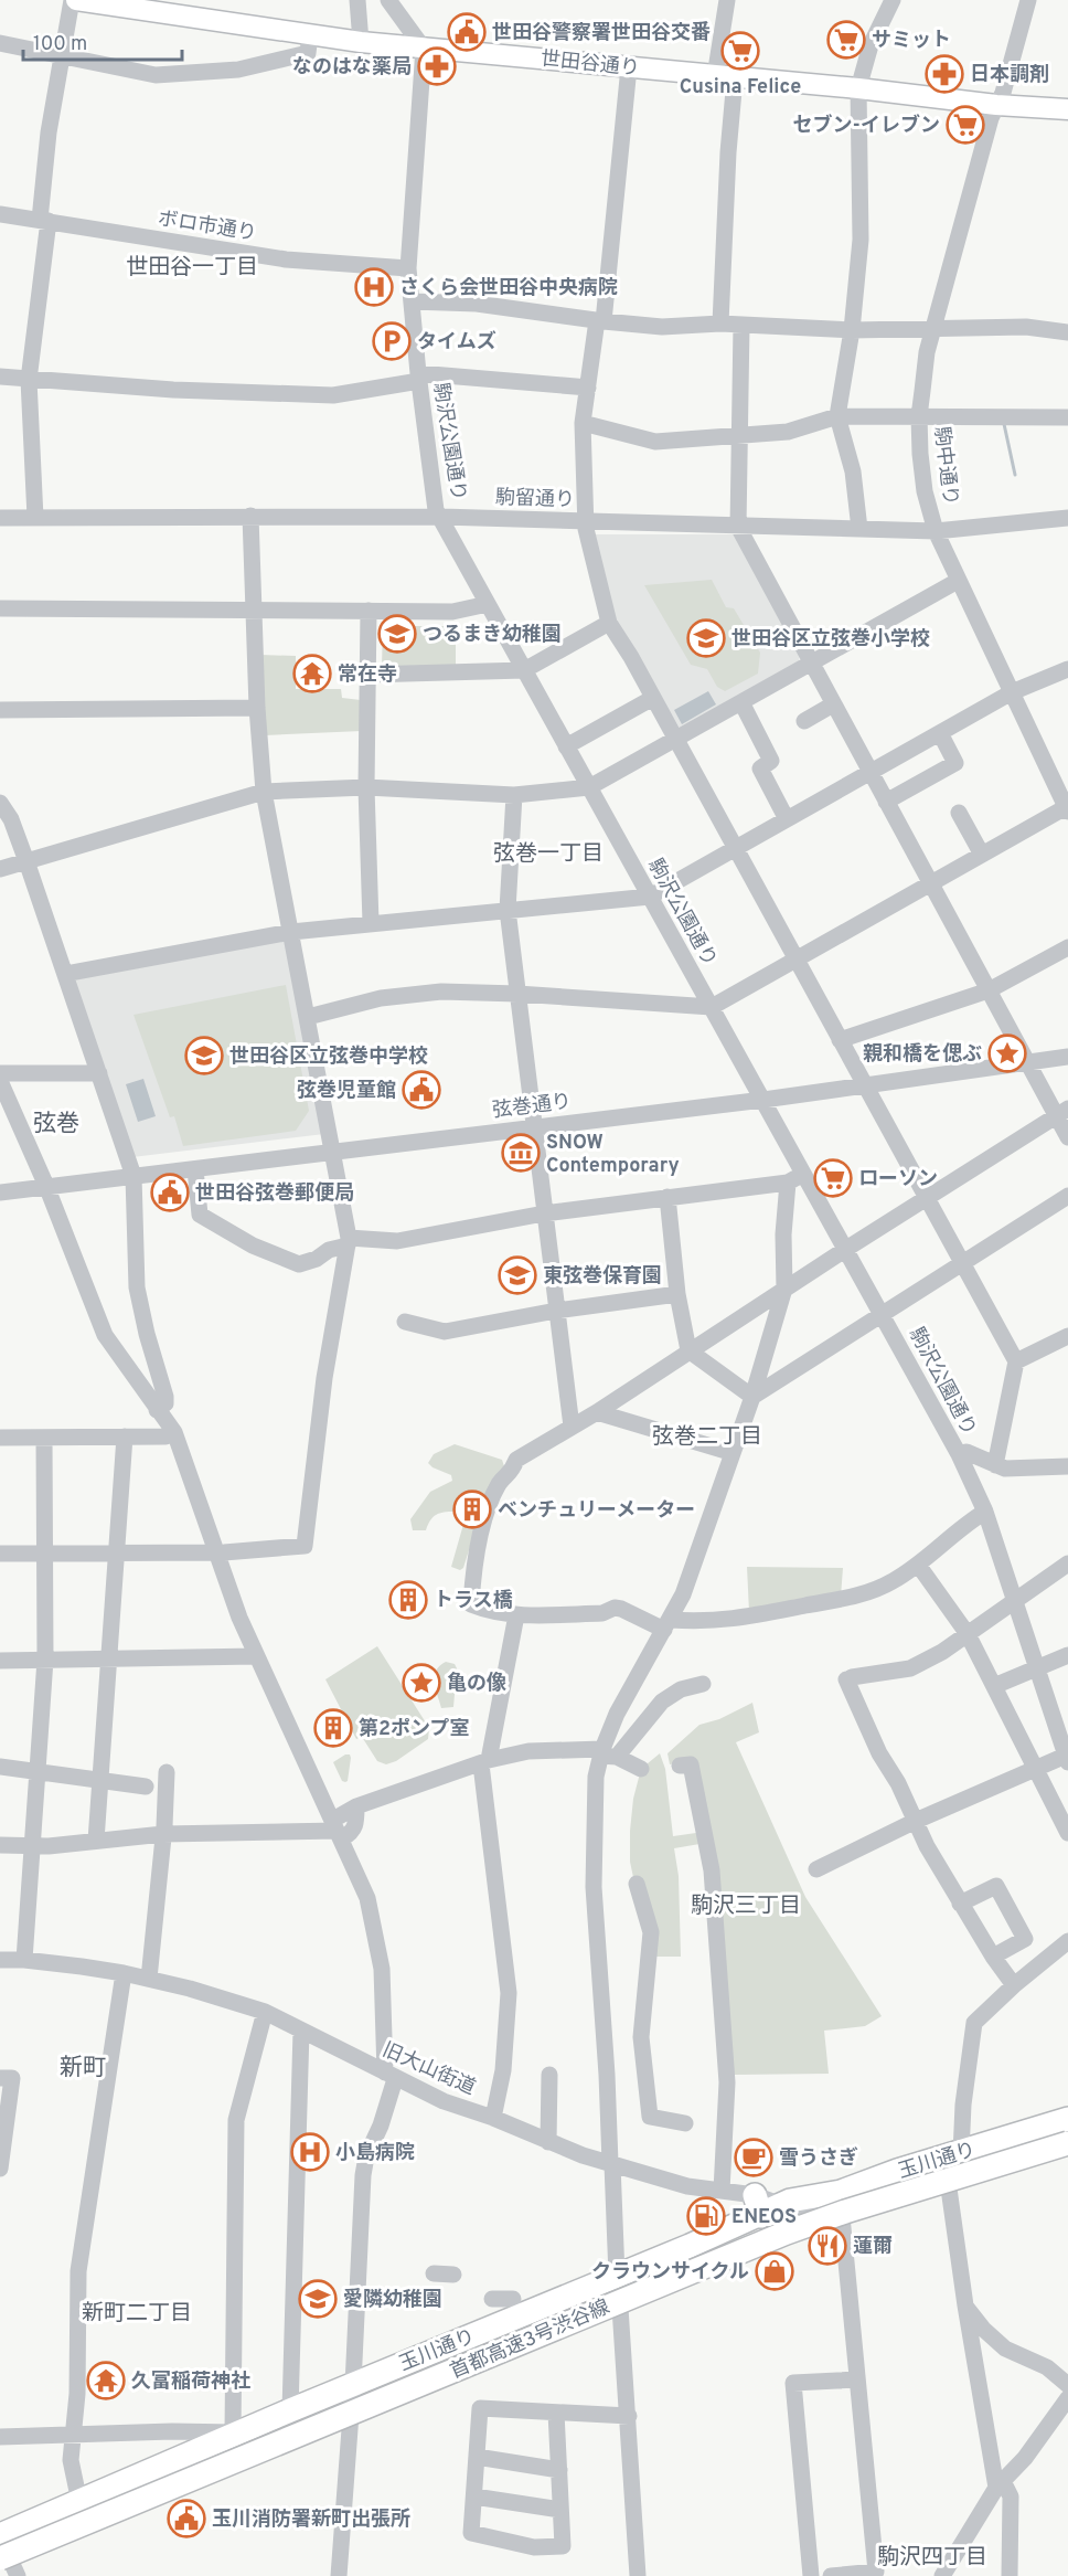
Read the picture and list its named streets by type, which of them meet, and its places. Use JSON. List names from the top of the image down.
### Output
{
  "streets": {
    "highway": ["玉川通り", "首都高速3号渋谷線"],
    "main road": ["世田谷通り"],
    "street": [
      "ボロ市通り",
      "駒沢公園通り",
      "駒中通り",
      "駒留通り",
      "弦巻通り",
      "旧大山街道"
    ]
  },
  "crossings": [
    ["世田谷通り", "駒沢公園通り"],
    ["世田谷通り", "駒中通り"],
    ["ボロ市通り", "駒沢公園通り"],
    ["駒沢公園通り", "駒留通り"],
    ["駒沢公園通り", "弦巻通り"],
    ["駒中通り", "駒留通り"],
    ["旧大山街道", "玉川通り"],
    ["玉川通り", "首都高速3号渋谷線"]
  ],
  "districts": [
    "世田谷一丁目",
    "弦巻一丁目",
    "弦巻",
    "弦巻二丁目",
    "駒沢三丁目",
    "新町",
    "新町二丁目",
    "駒沢四丁目"
  ],
  "places": {
    "public building": [
      "世田谷警察署世田谷交番",
      "弦巻児童館",
      "世田谷弦巻郵便局",
      "玉川消防署新町出張所"
    ],
    "supermarket": [
      "サミット",
      "Cusina Felice",
      "セブン-イレブン",
      "ローソン"
    ],
    "pharmacy": ["なのはな薬局", "日本調剤"],
    "hospital": ["さくら会世田谷中央病院", "小島病院"],
    "parking": ["タイムズ"],
    "school or university": [
      "つるまき幼稚園",
      "世田谷区立弦巻小学校",
      "世田谷区立弦巻中学校",
      "東弦巻保育園",
      "愛隣幼稚園"
    ],
    "temple": ["常在寺", "久富稲荷神社"],
    "place": ["親和橋を偲ぶ", "亀の像"],
    "museum": ["SNOW Contemporary"],
    "building": ["ベンチュリーメーター", "トラス橋", "第2ポンプ室"],
    "cafe": ["雪うさぎ"],
    "fuel station": ["ENEOS"],
    "restaurant": ["蓮爾"],
    "shop": ["クラウンサイクル"]
  },
  "scale_bar": "100 m"
}
